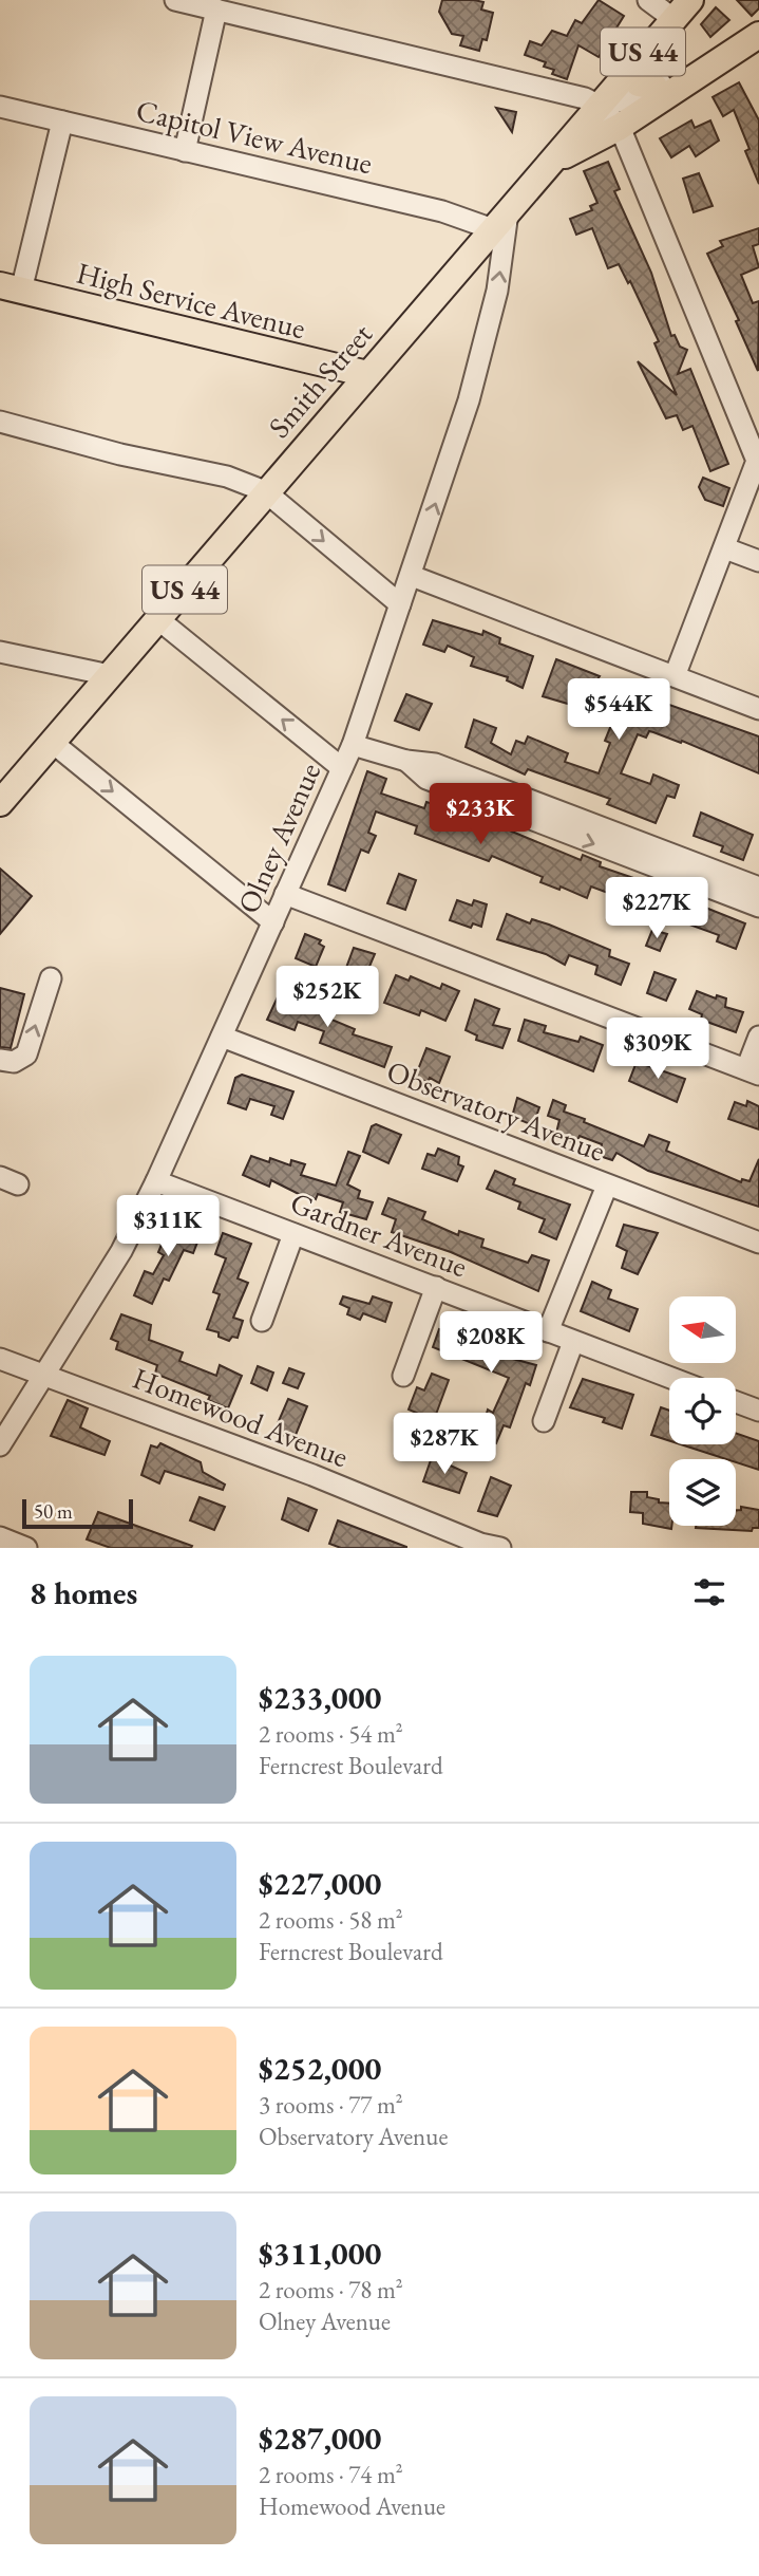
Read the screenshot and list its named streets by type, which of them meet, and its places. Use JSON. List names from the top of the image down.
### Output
{
  "streets": {
    "main road": ["US 44", "High Service Avenue", "Smith Street"],
    "street": [
      "Capitol View Avenue",
      "Olney Avenue",
      "Observatory Avenue",
      "Gardner Avenue",
      "Homewood Avenue"
    ]
  },
  "crossings": [
    ["Capitol View Avenue", "Smith Street"],
    ["Capitol View Avenue", "Olney Avenue"],
    ["High Service Avenue", "Smith Street"],
    ["Smith Street", "Olney Avenue"],
    ["Olney Avenue", "Observatory Avenue"],
    ["Olney Avenue", "Gardner Avenue"],
    ["Olney Avenue", "Homewood Avenue"]
  ],
  "scale_bar": "50 m",
  "north": "left",
  "page": {
    "price": [
      "$544K",
      "$233K",
      "$227K",
      "$252K",
      "$309K",
      "$311K",
      "$208K",
      "$287K"
    ],
    "scale": "50 m",
    "heading": "8 homes",
    "list": [
      {
        "name": "$233,000",
        "note": "2 rooms · 54 m² · Ferncrest Boulevard"
      },
      {
        "name": "$227,000",
        "note": "2 rooms · 58 m² · Ferncrest Boulevard"
      },
      {
        "name": "$252,000",
        "note": "3 rooms · 77 m² · Observatory Avenue"
      },
      {
        "name": "$311,000",
        "note": "2 rooms · 78 m² · Olney Avenue"
      },
      {
        "name": "$287,000",
        "note": "2 rooms · 74 m² · Homewood Avenue"
      }
    ]
  }
}
